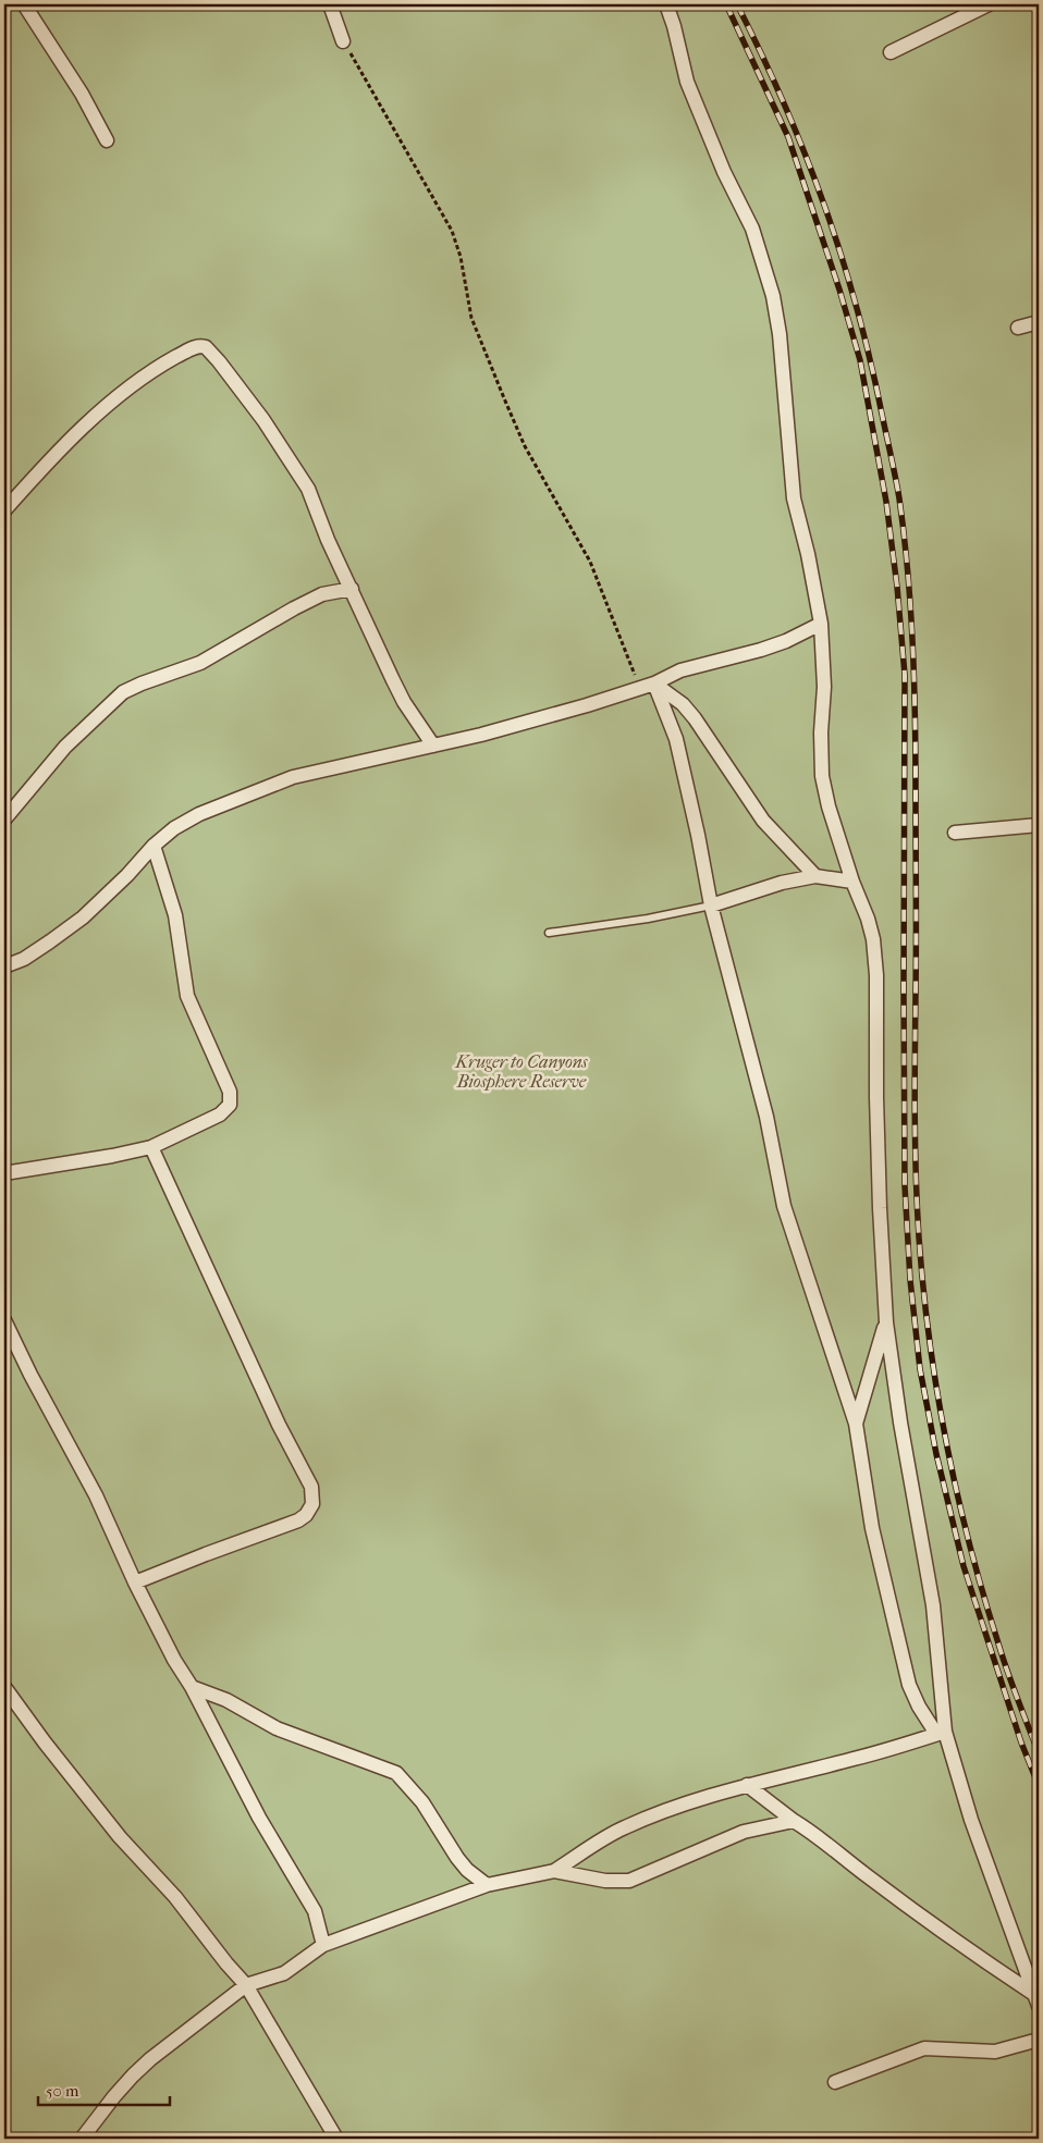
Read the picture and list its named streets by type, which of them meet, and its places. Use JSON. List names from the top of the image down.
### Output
{
  "parks": ["Kruger to Canyons Biosphere Reserve"],
  "scale_bar": "50 m"
}
